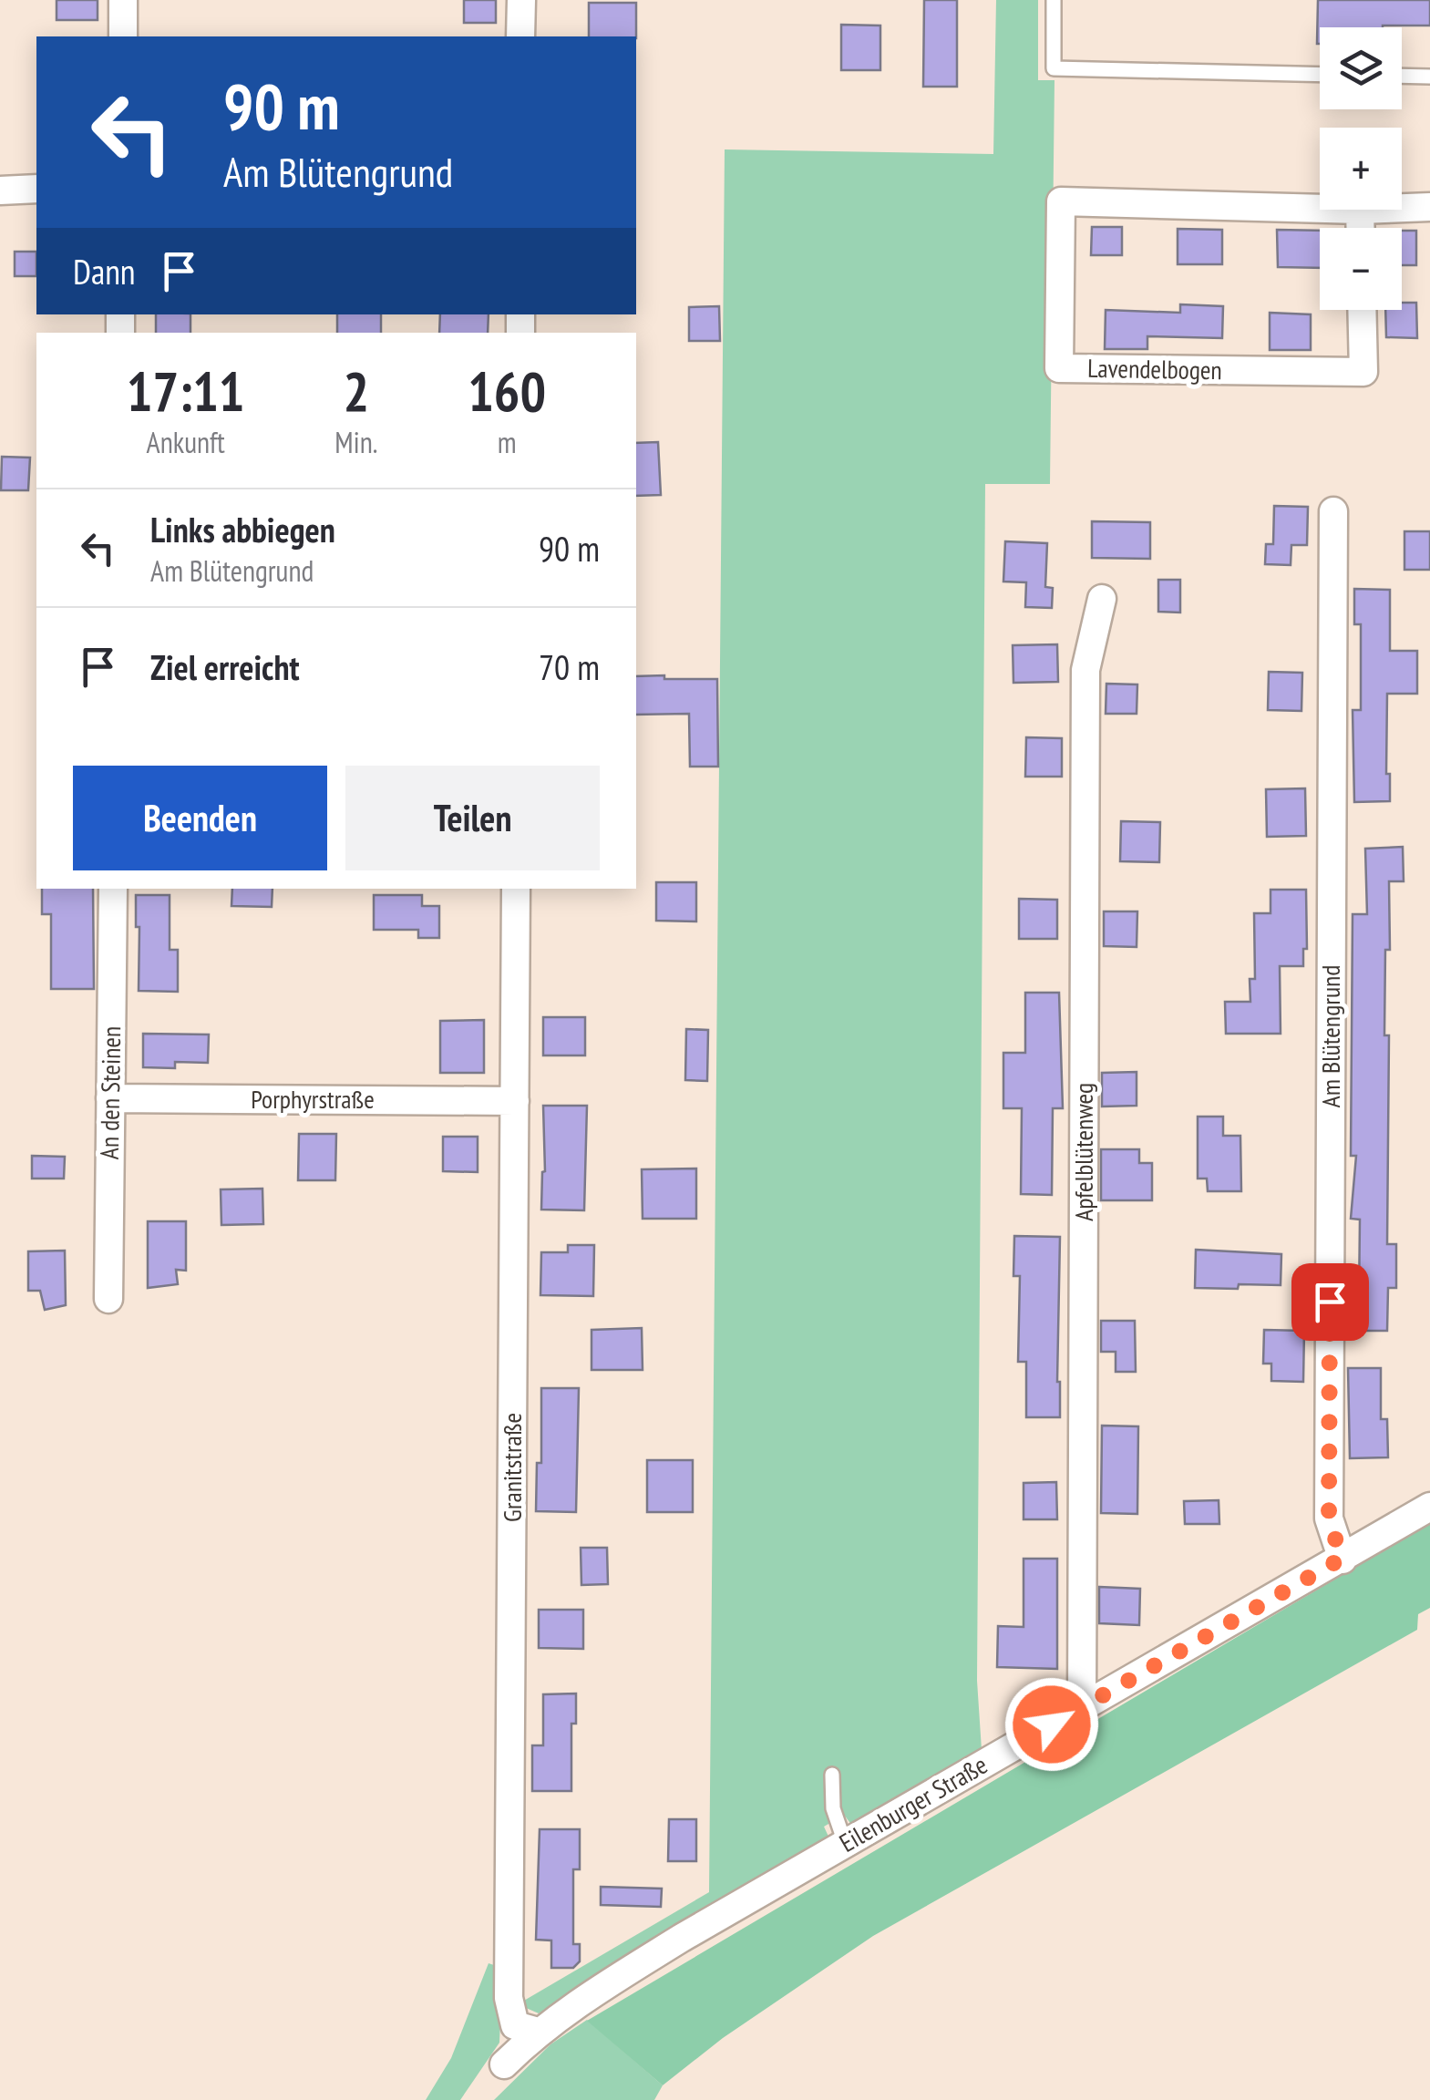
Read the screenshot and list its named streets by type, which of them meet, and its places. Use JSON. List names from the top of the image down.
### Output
{
  "streets": {
    "street": [
      "Lavendelbogen",
      "Am Blütengrund",
      "An den Steinen",
      "Porphyrstraße",
      "Apfelblütenweg",
      "Granitstraße",
      "Eilenburger Straße"
    ]
  },
  "crossings": [
    ["Am Blütengrund", "Eilenburger Straße"],
    ["An den Steinen", "Porphyrstraße"],
    ["Porphyrstraße", "Granitstraße"],
    ["Apfelblütenweg", "Eilenburger Straße"],
    ["Granitstraße", "Eilenburger Straße"]
  ],
  "page": {
    "map_buttons": ["+", "−"],
    "turn": ["90 m", "Am Blütengrund"],
    "then": "Dann",
    "eta": [
      "17:11",
      "Ankunft",
      "2",
      "Min.",
      "160",
      "m"
    ],
    "list": [
      {
        "name": "Links abbiegen",
        "note": "Am Blütengrund",
        "value": "90 m"
      },
      {
        "name": "Ziel erreicht",
        "value": "70 m"
      }
    ],
    "buttons": ["Beenden", "Teilen"]
  }
}
